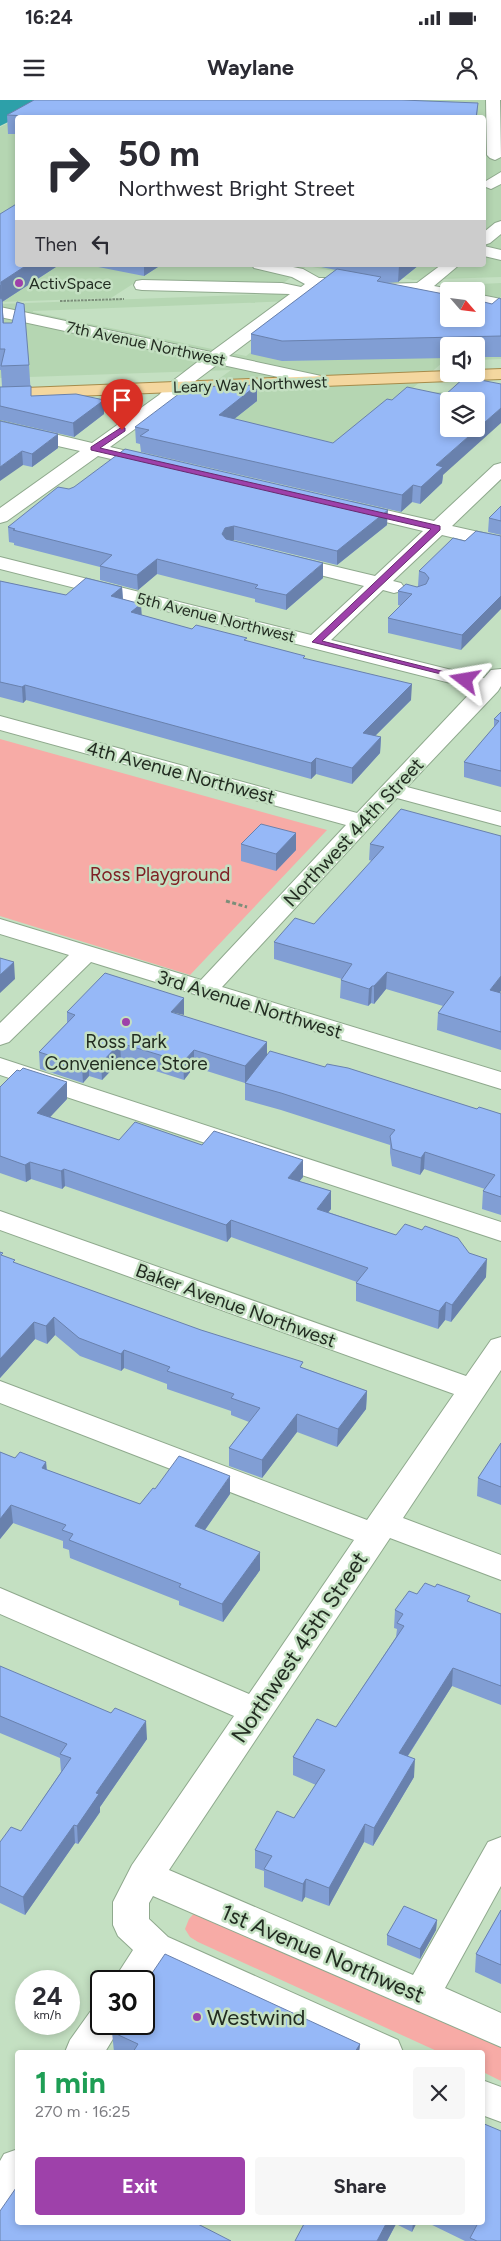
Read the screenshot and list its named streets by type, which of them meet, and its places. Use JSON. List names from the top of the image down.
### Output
{
  "streets": {
    "main road": ["Leary Way Northwest"],
    "street": [
      "7th Avenue Northwest",
      "5th Avenue Northwest",
      "4th Avenue Northwest",
      "Northwest 44th Street",
      "3rd Avenue Northwest",
      "Baker Avenue Northwest",
      "Northwest 45th Street",
      "1st Avenue Northwest"
    ]
  },
  "crossings": [
    ["7th Avenue Northwest", "Leary Way Northwest"],
    ["5th Avenue Northwest", "Northwest 44th Street"],
    ["4th Avenue Northwest", "Northwest 44th Street"],
    ["Northwest 44th Street", "3rd Avenue Northwest"],
    ["Baker Avenue Northwest", "Northwest 45th Street"],
    ["Northwest 45th Street", "1st Avenue Northwest"]
  ],
  "parks": ["Ross Playground"],
  "places": ["ActivSpace", "Ross Park Convenience Store", "Westwind"],
  "north": "bottom right",
  "page": {
    "status": "16:24",
    "header": "Waylane",
    "turn": ["50 m", "Northwest Bright Street"],
    "then": "Then",
    "speed": "24 km/h",
    "limit": "30",
    "heading": ["1 min", "270 m · 16:25"],
    "buttons": ["Exit", "Share"]
  }
}
